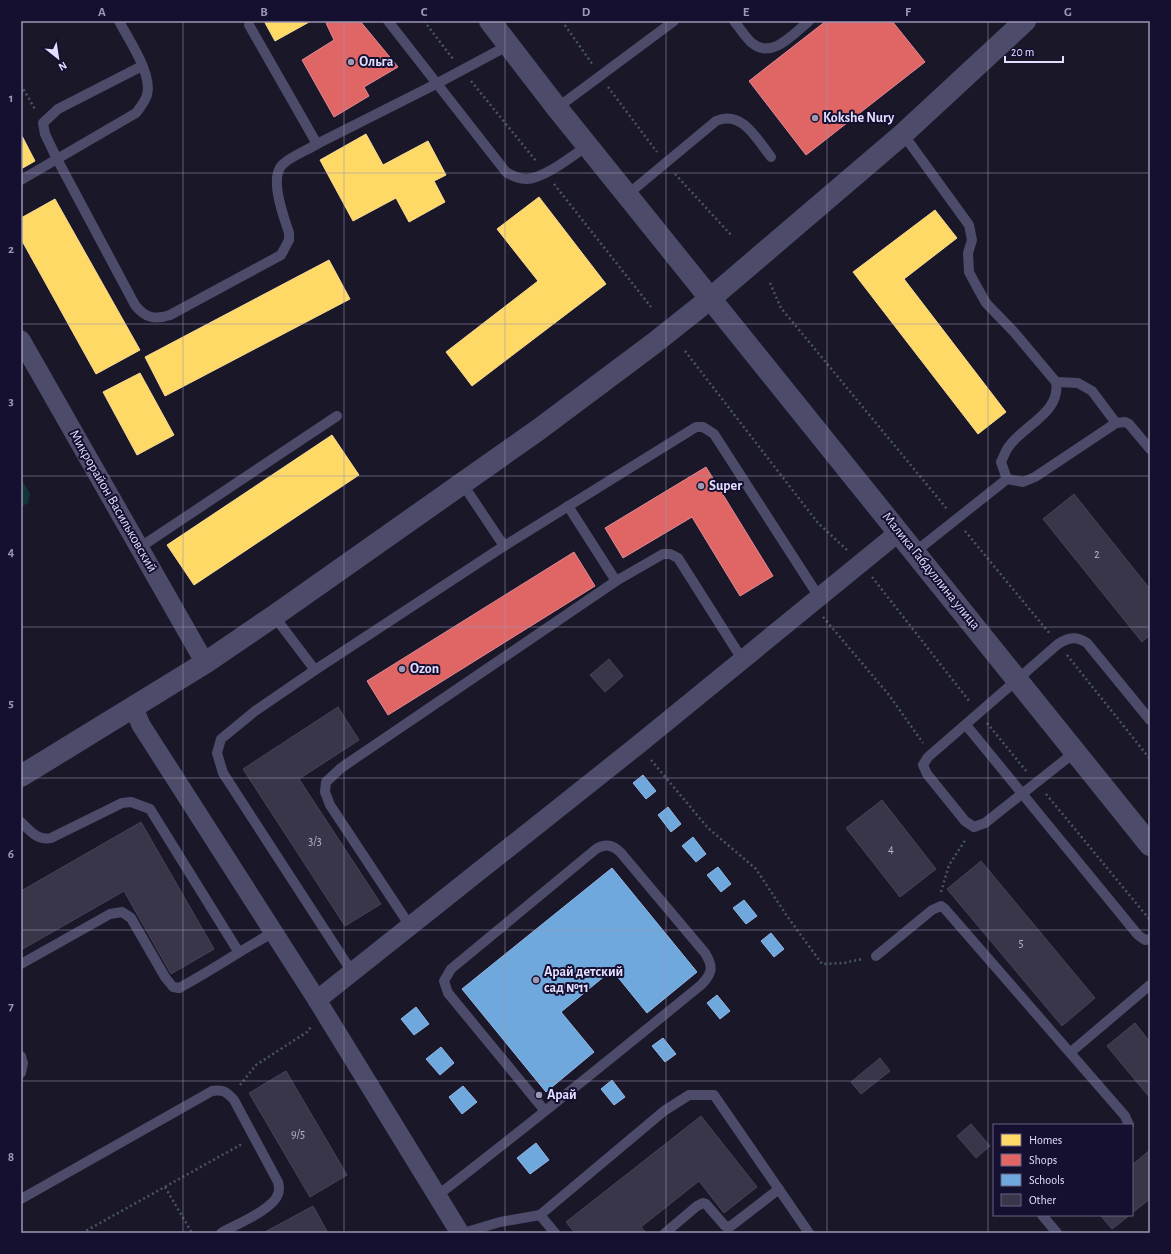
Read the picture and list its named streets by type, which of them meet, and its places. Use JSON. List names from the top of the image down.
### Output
{
  "streets": {
    "street": ["Микрорайон Васильковский", "Малика Габдуллина улица"]
  },
  "places": [
    "Ольга",
    "Kokshe Nury",
    "Super",
    "Ozon",
    "Арай детский сад №11",
    "Арай"
  ],
  "house_numbers": [
    "2",
    "3/3",
    "4",
    "5",
    "9/5"
  ],
  "legend": [
    "Homes",
    "Shops",
    "Schools",
    "Other"
  ],
  "scale_bar": "20 m",
  "north": "bottom right",
  "grid": {
    "columns": [
      "A",
      "B",
      "C",
      "D",
      "E",
      "F",
      "G"
    ],
    "rows": [
      "1",
      "2",
      "3",
      "4",
      "5",
      "6",
      "7",
      "8"
    ]
  }
}
